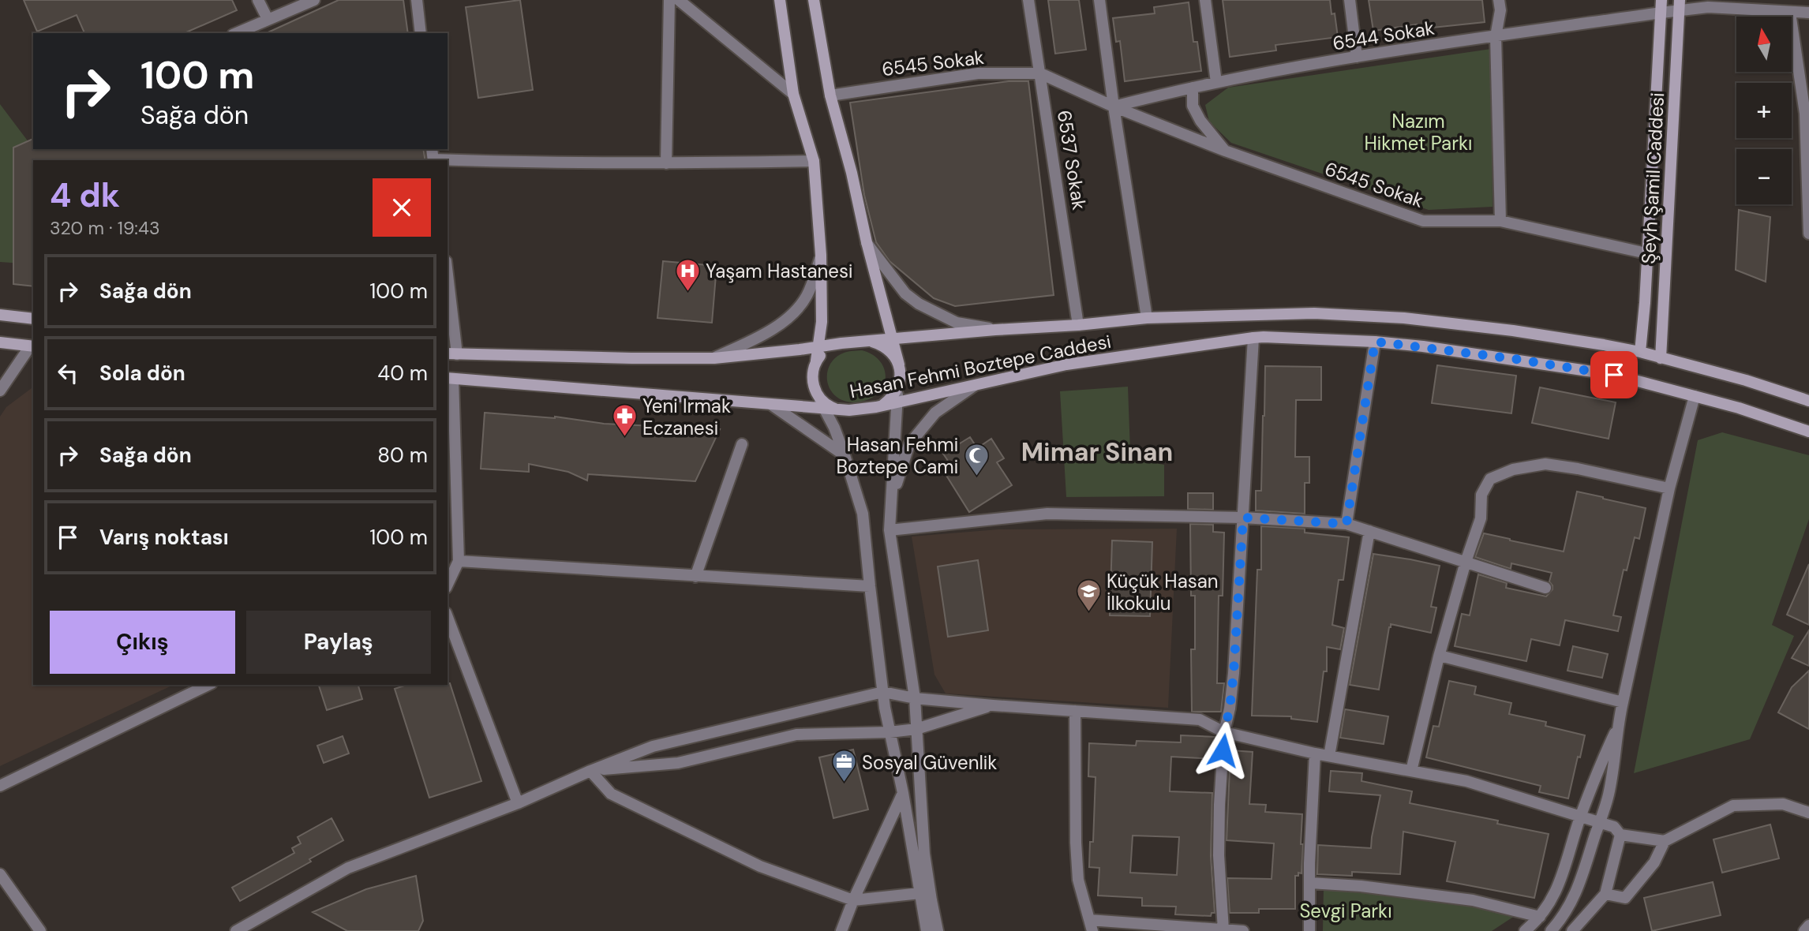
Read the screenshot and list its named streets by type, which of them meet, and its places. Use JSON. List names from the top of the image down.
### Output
{
  "streets": {
    "main road": ["Şeyh Şamil Caddesi", "Hasan Fehmi Boztepe Caddesi"],
    "street": ["6544 Sokak", "6545 Sokak", "6537 Sokak"]
  },
  "crossings": [
    ["6544 Sokak", "6545 Sokak"],
    ["6544 Sokak", "Şeyh Şamil Caddesi"],
    ["6545 Sokak", "6537 Sokak"],
    ["6545 Sokak", "Şeyh Şamil Caddesi"],
    ["6537 Sokak", "Hasan Fehmi Boztepe Caddesi"],
    ["Şeyh Şamil Caddesi", "Hasan Fehmi Boztepe Caddesi"]
  ],
  "districts": ["Mimar Sinan"],
  "parks": ["Nazım Hikmet Parkı", "Sevgi Parkı"],
  "places": {
    "hospital": ["Yaşam Hastanesi"],
    "pharmacy": ["Yeni Irmak Eczanesi"],
    "mosque": ["Hasan Fehmi Boztepe Cami"],
    "school or university": ["Küçük Hasan İlkokulu"],
    "office": ["Sosyal Güvenlik"]
  },
  "north": "top",
  "page": {
    "map_buttons": ["+", "−"],
    "turn": ["100 m", "Sağa dön"],
    "heading": ["4 dk", "320 m · 19:43"],
    "list": [
      {
        "name": "Sağa dön",
        "value": "100 m"
      },
      {
        "name": "Sola dön",
        "value": "40 m"
      },
      {
        "name": "Sağa dön",
        "value": "80 m"
      },
      {
        "name": "Varış noktası",
        "value": "100 m"
      }
    ],
    "buttons": ["Çıkış", "Paylaş"]
  }
}
